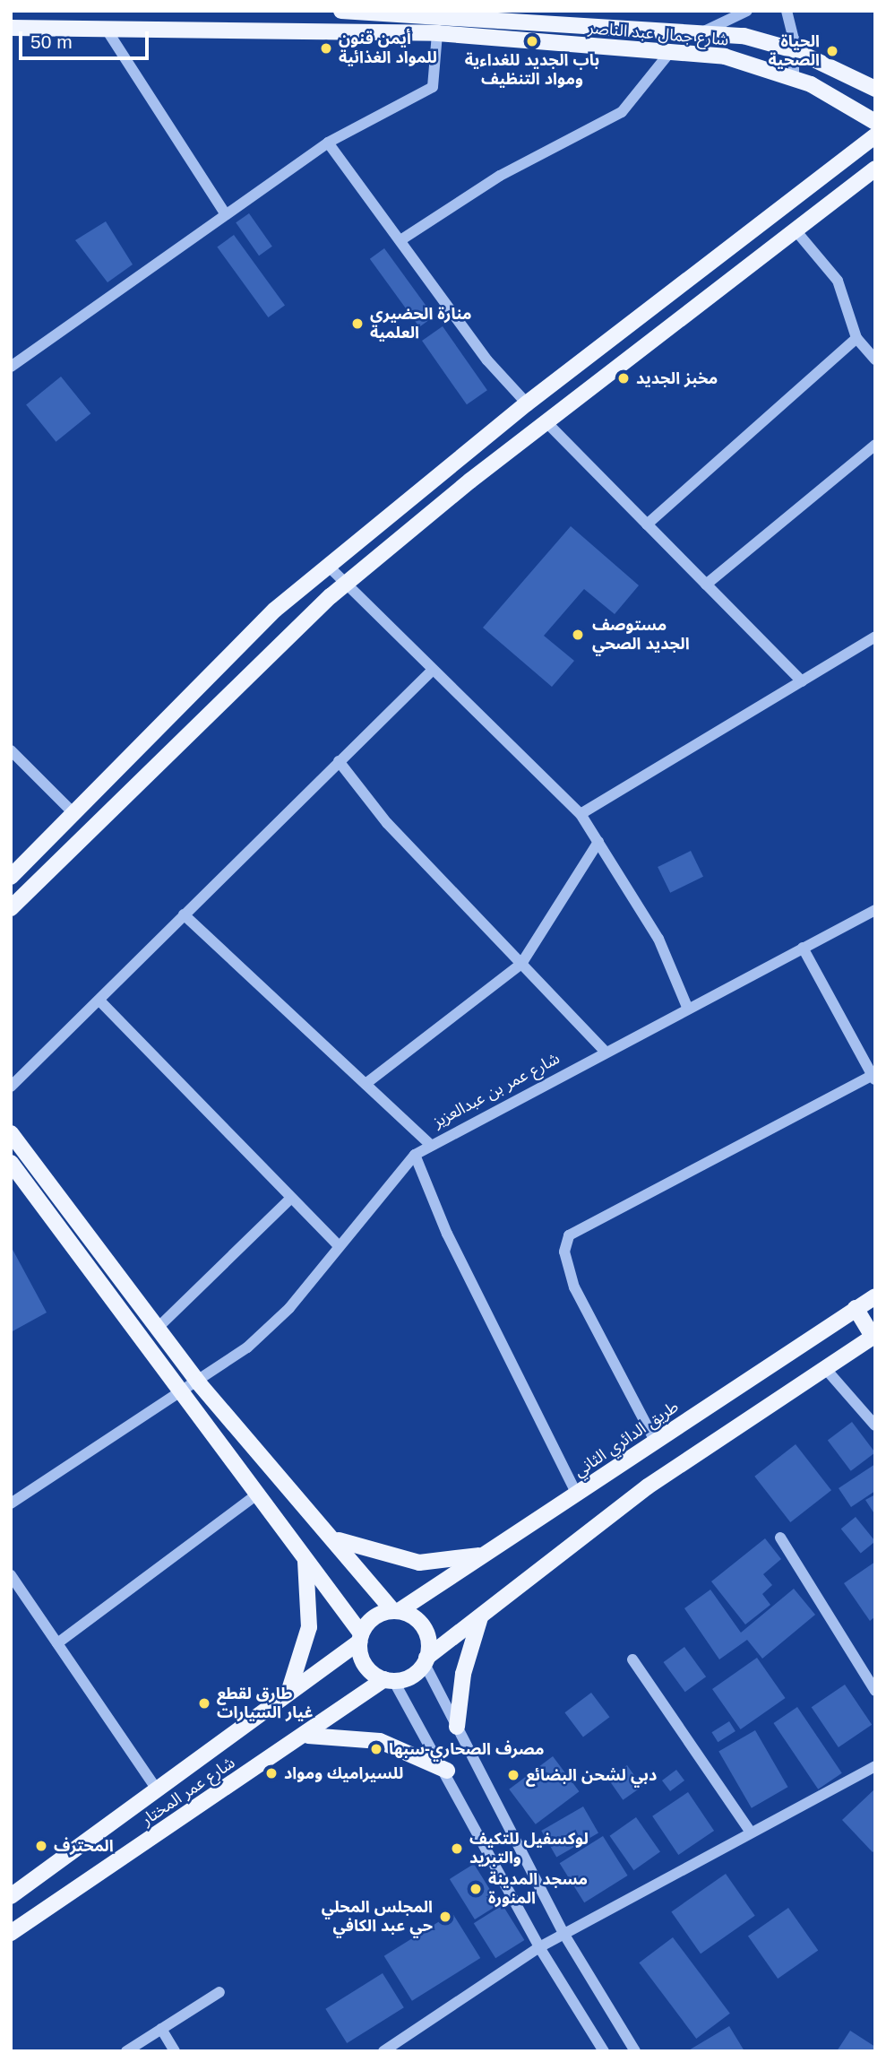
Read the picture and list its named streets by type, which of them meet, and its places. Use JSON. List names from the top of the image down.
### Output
{
  "streets": {
    "main road": ["شارع جمال عبد الناصر", "طريق الدائري الثاني", "شارع عمر المختار"],
    "street": ["شارع عمر بن عبدالعزيز"]
  },
  "crossings": [
    ["طريق الدائري الثاني", "شارع عمر المختار"]
  ],
  "places": [
    "باب الجديد للغداءية ومواد التنظيف",
    "أيمن قنون للمواد الغذائية",
    "الحياة الصحية",
    "منارة الحضيري العلمية",
    "مخبز الجديد",
    "مستوصف الجديد الصحي",
    "طارق لقطع غيار السيارات",
    "مصرف الصحاري-سبها",
    "للسيراميك ومواد",
    "دبي لشحن البضائع",
    "المحترف",
    "لوكسفيل للتكيف والتبريد",
    "مسجد المدينة المنورة",
    "المجلس المحلي حي عبد الكافي"
  ],
  "scale_bar": "50 m"
}
